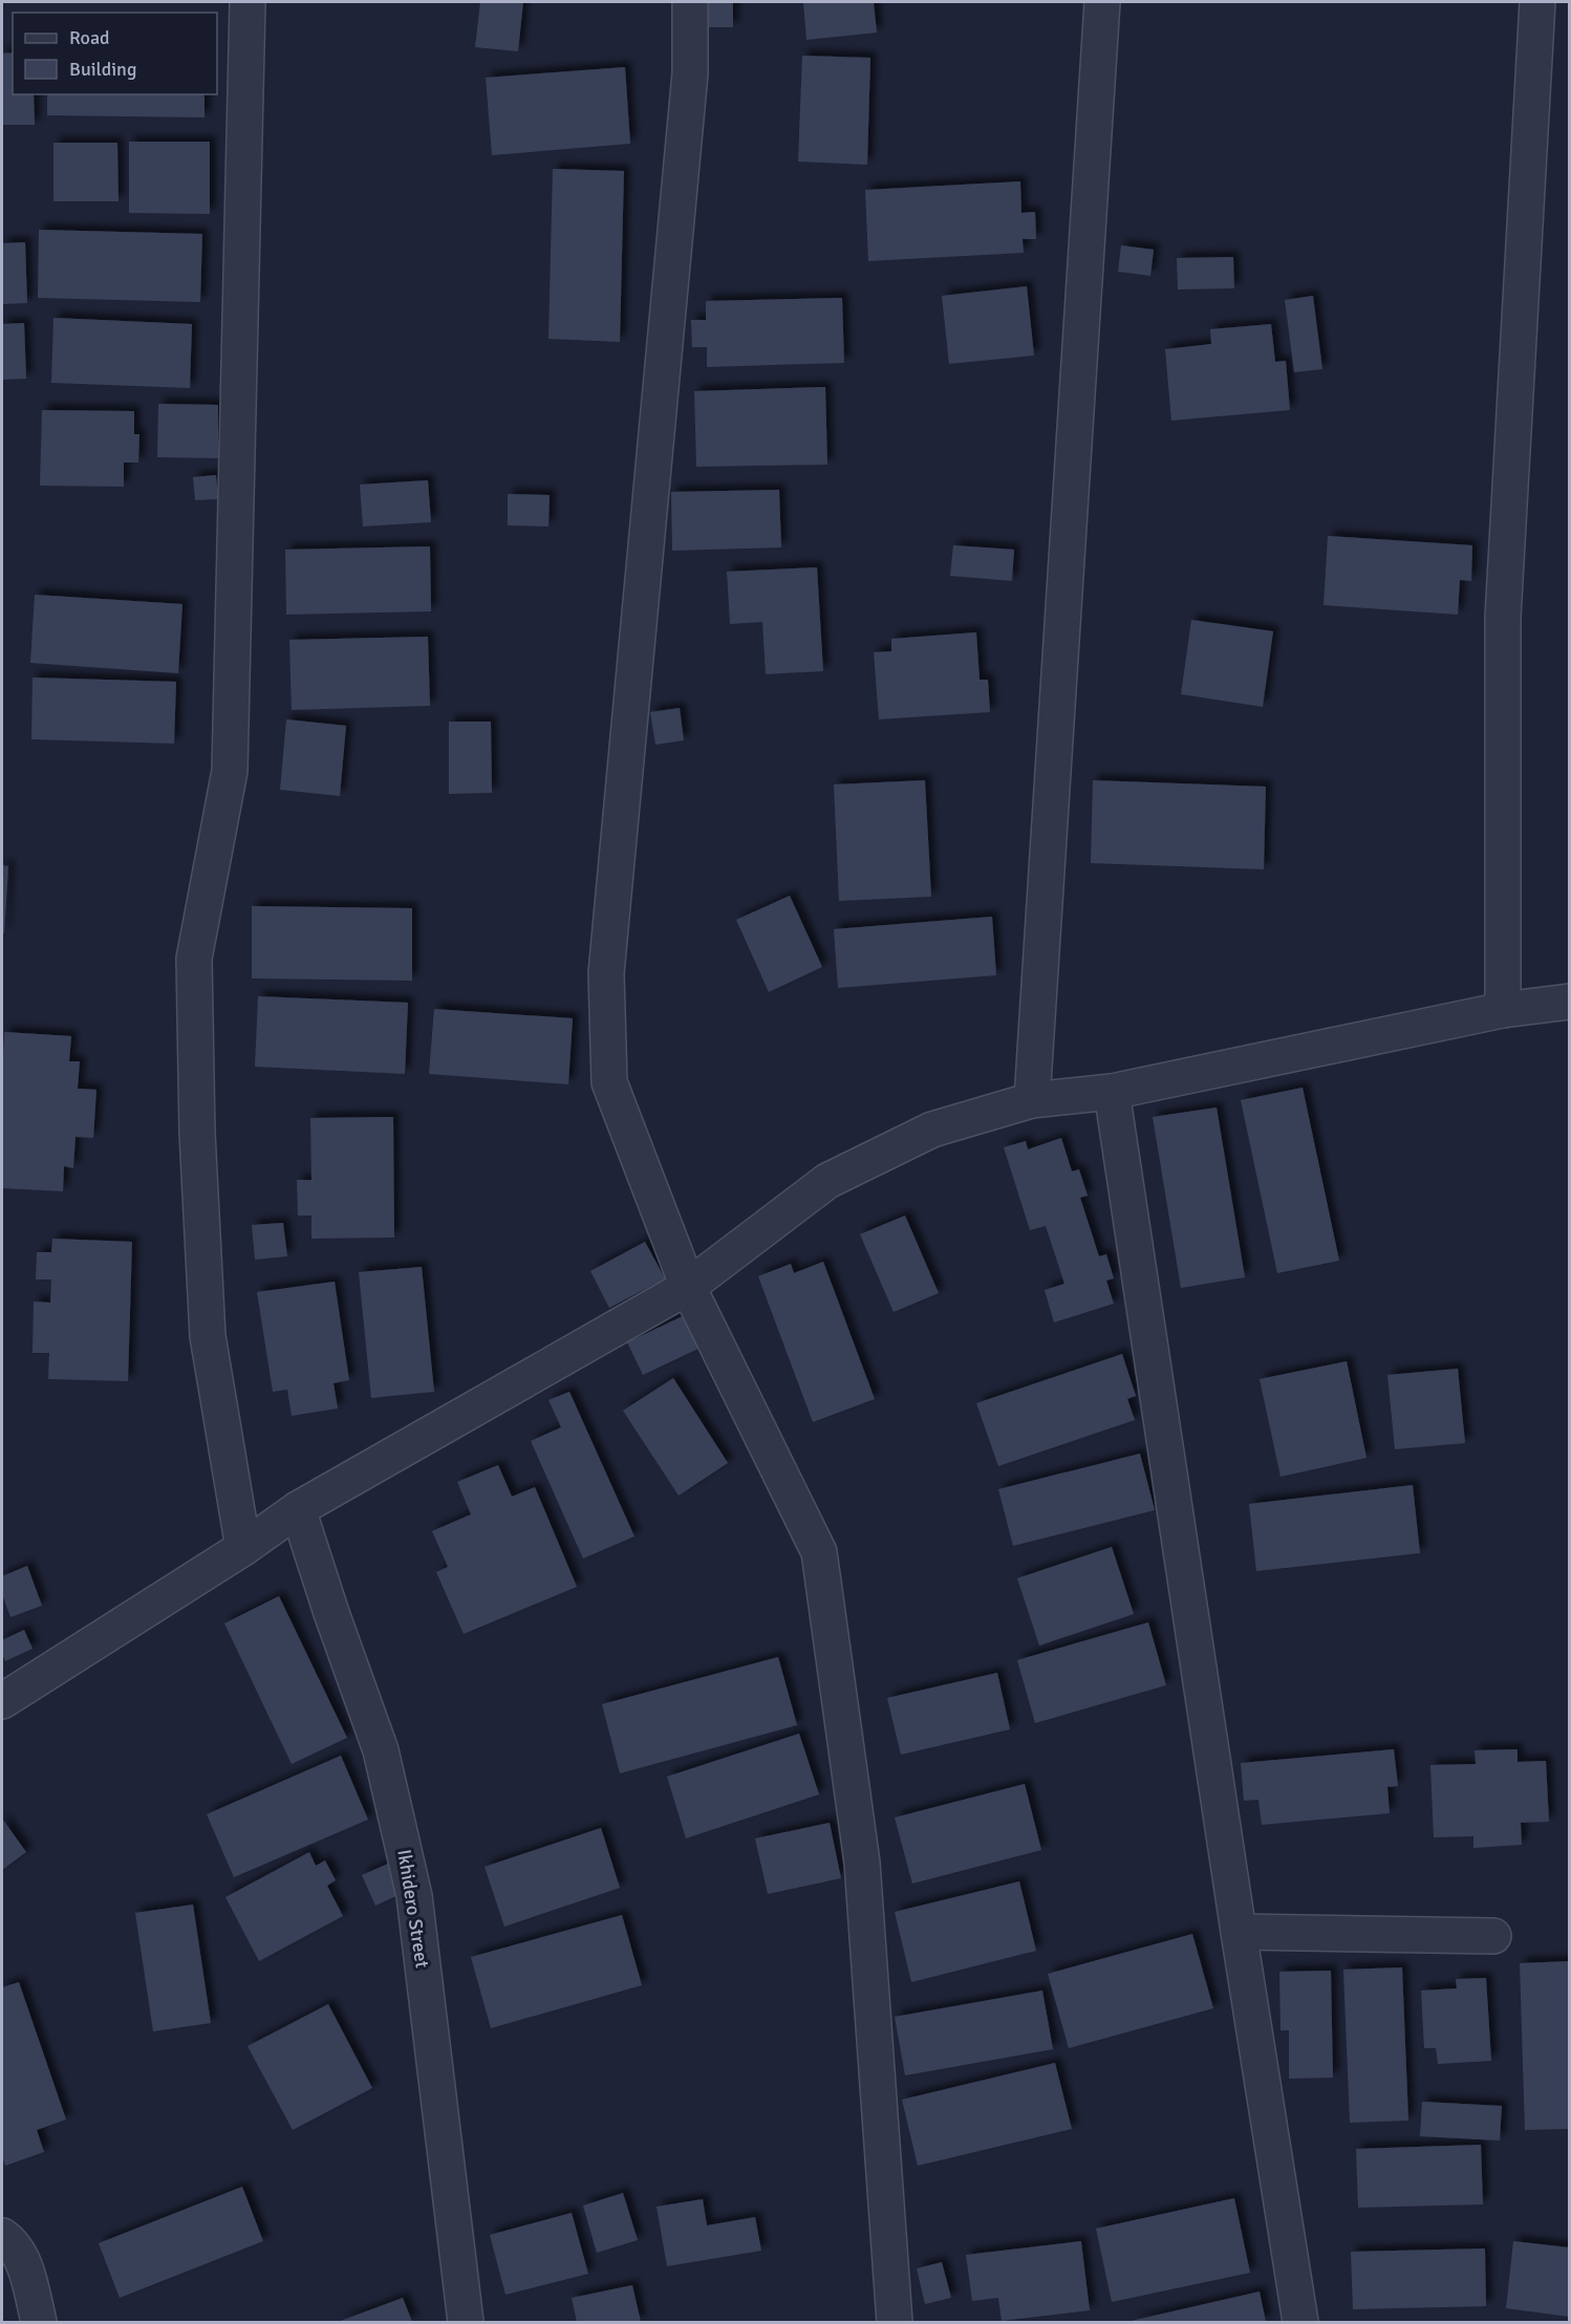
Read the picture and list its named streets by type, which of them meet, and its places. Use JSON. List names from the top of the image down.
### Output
{
  "streets": {
    "street": ["Ikhidero Street"]
  },
  "legend": ["Road", "Building"]
}
